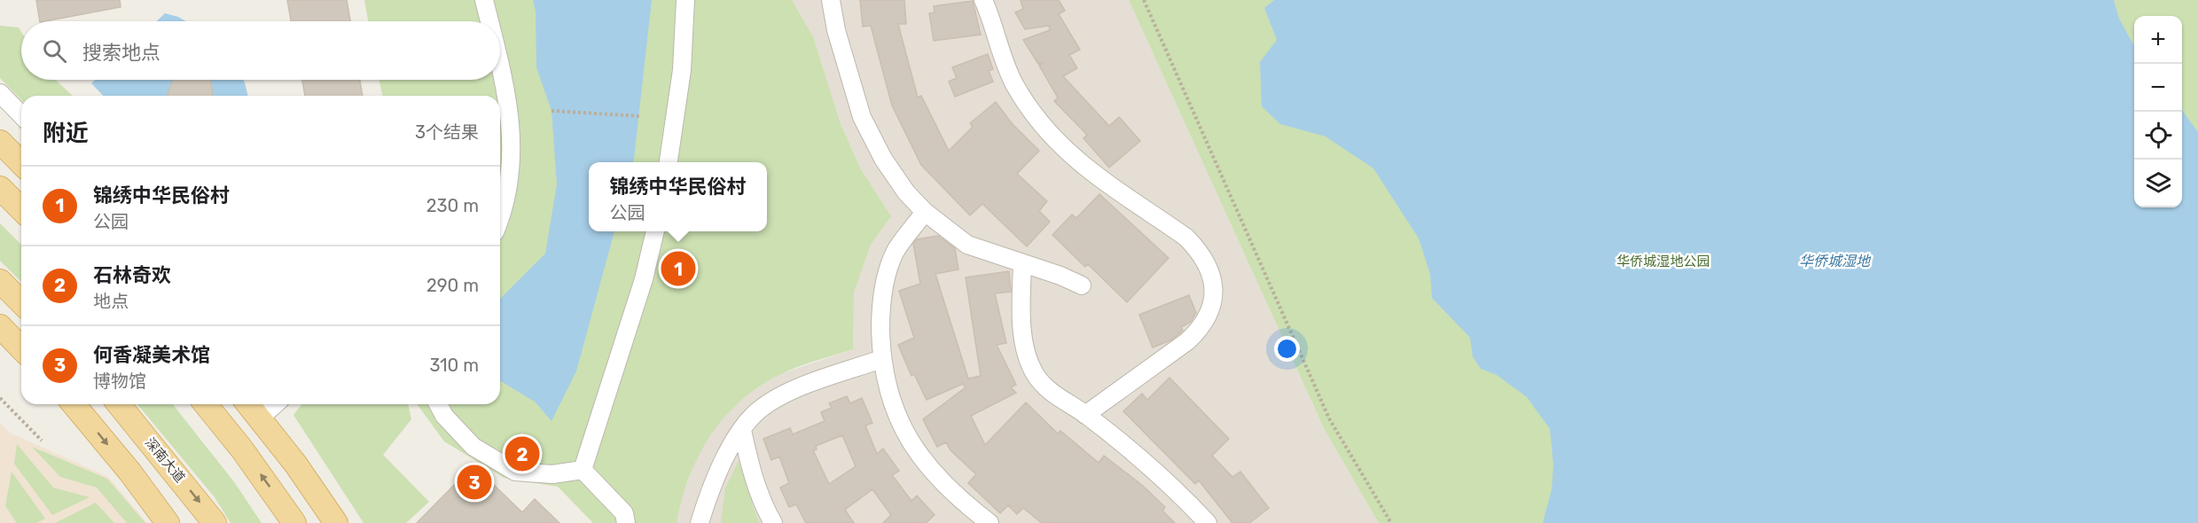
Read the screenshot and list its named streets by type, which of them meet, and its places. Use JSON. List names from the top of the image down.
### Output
{
  "streets": {
    "main road": ["深南大道"]
  },
  "water": ["华侨城湿地"],
  "parks": ["华侨城湿地公园"],
  "page": {
    "map_buttons": ["+", "−"],
    "search": "搜索地点",
    "heading": ["附近", "3个结果"],
    "popup": ["锦绣中华民俗村", "公园"],
    "list": [
      {
        "mark": "1",
        "name": "锦绣中华民俗村",
        "note": "公园",
        "value": "230 m"
      },
      {
        "mark": "2",
        "name": "石林奇欢",
        "note": "地点",
        "value": "290 m"
      },
      {
        "mark": "3",
        "name": "何香凝美术馆",
        "note": "博物馆",
        "value": "310 m"
      }
    ],
    "pins": ["1", "2", "3"]
  }
}
